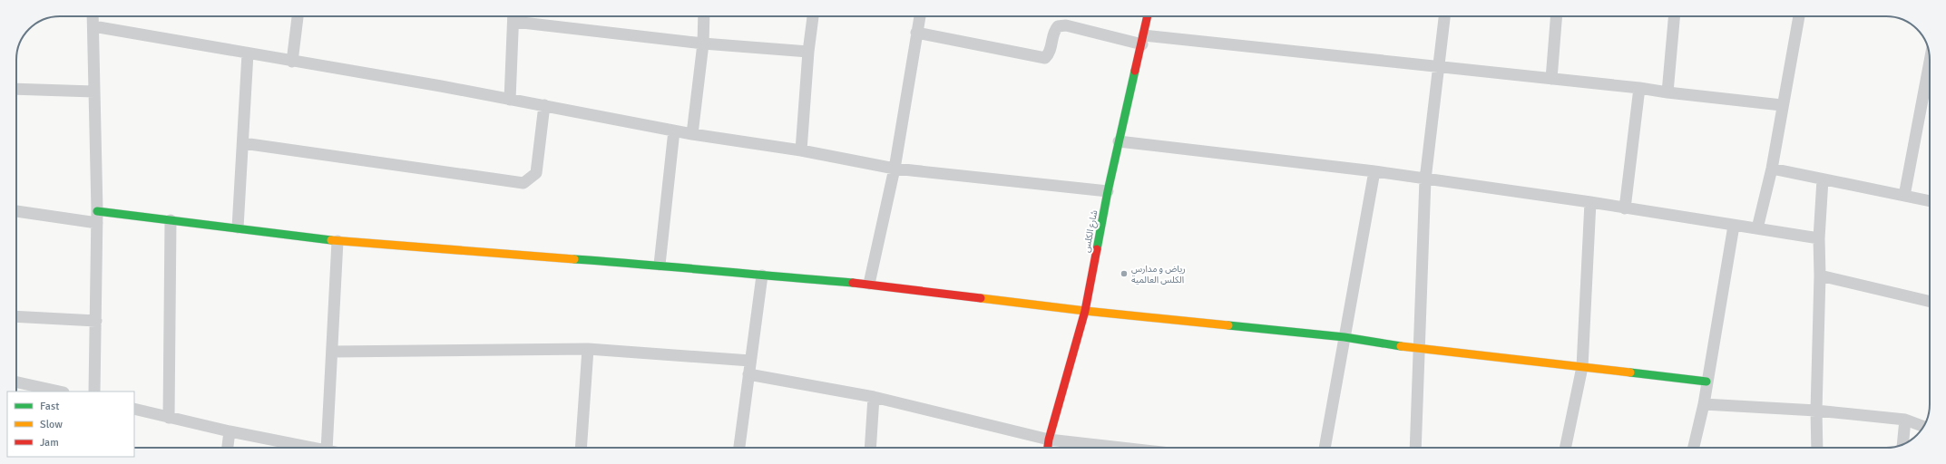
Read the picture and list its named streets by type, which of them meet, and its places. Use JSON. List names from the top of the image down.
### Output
{
  "streets": {
    "street": ["شارع الكلس"]
  },
  "places": ["رياض و مدارس الكلس العالمية"],
  "legend": ["Fast", "Slow", "Jam"]
}
